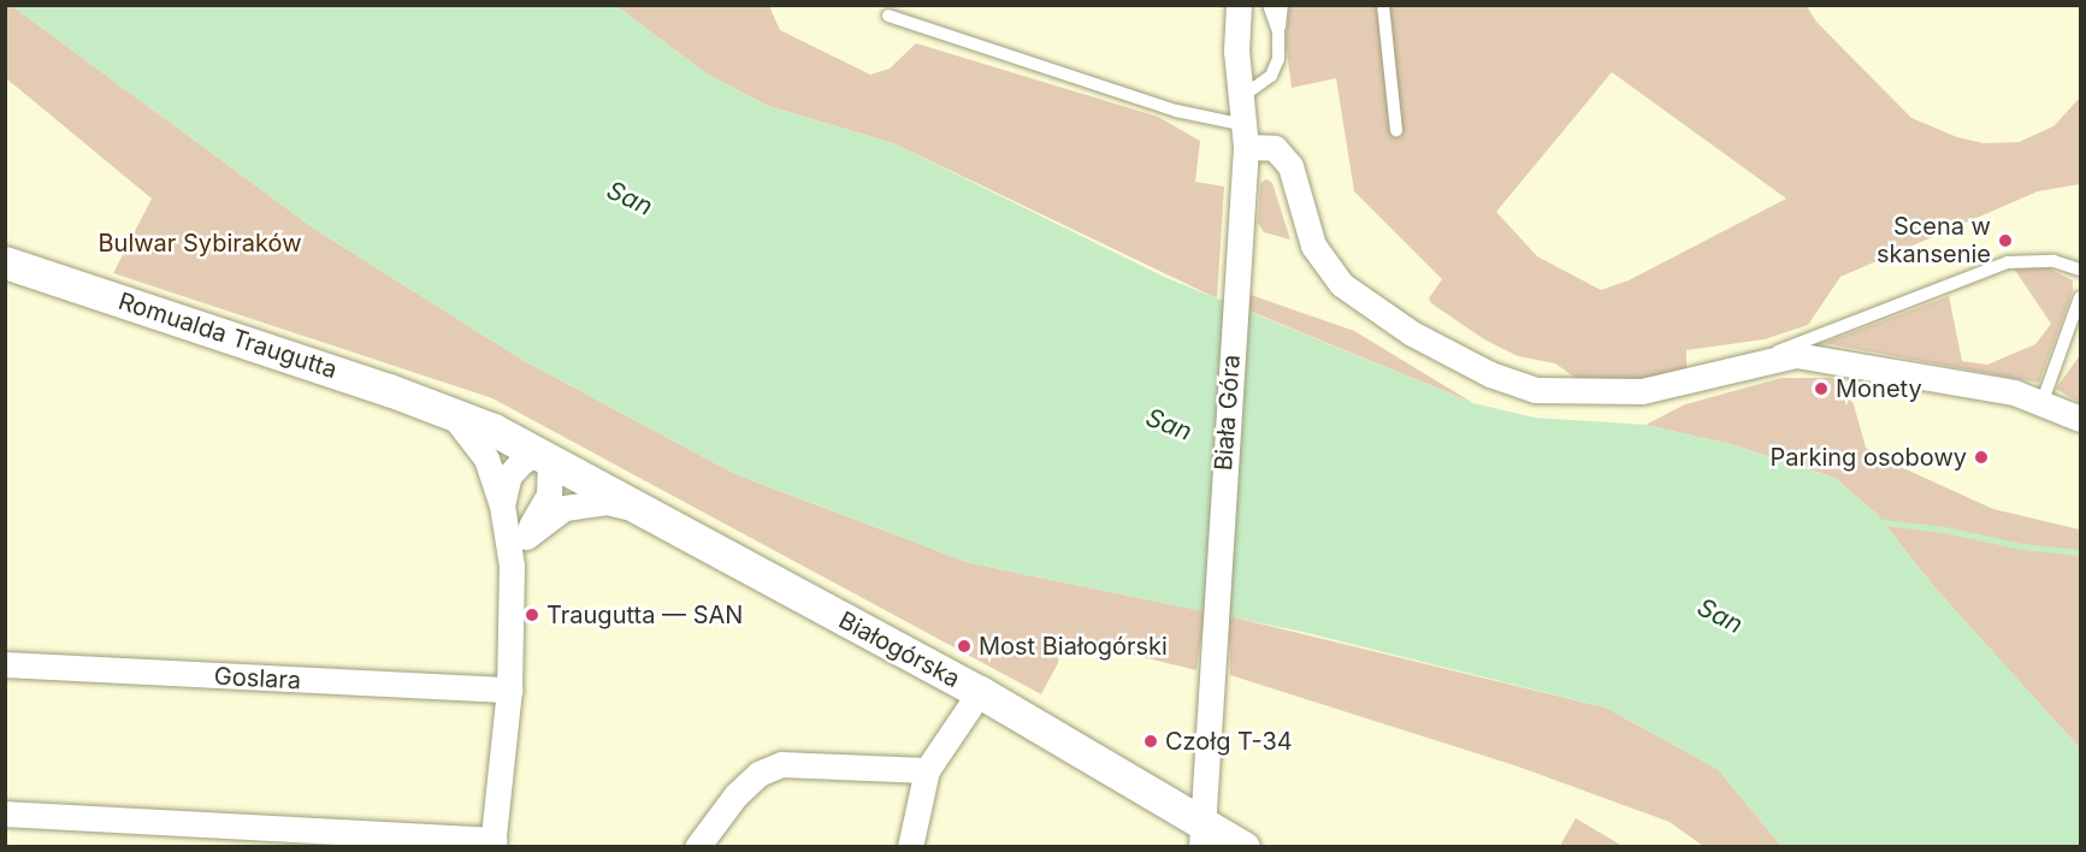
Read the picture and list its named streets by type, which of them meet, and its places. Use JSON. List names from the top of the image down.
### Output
{
  "streets": {
    "street": [
      "Romualda Traugutta",
      "Biała Góra",
      "Białogórska",
      "Goslara"
    ]
  },
  "crossings": [
    ["Romualda Traugutta", "Białogórska"],
    ["Biała Góra", "Białogórska"]
  ],
  "water": ["San"],
  "parks": ["Bulwar Sybiraków"],
  "places": [
    "Scena w skansenie",
    "Monety",
    "Parking osobowy",
    "Traugutta — SAN",
    "Most Białogórski",
    "Czołg T-34"
  ]
}
